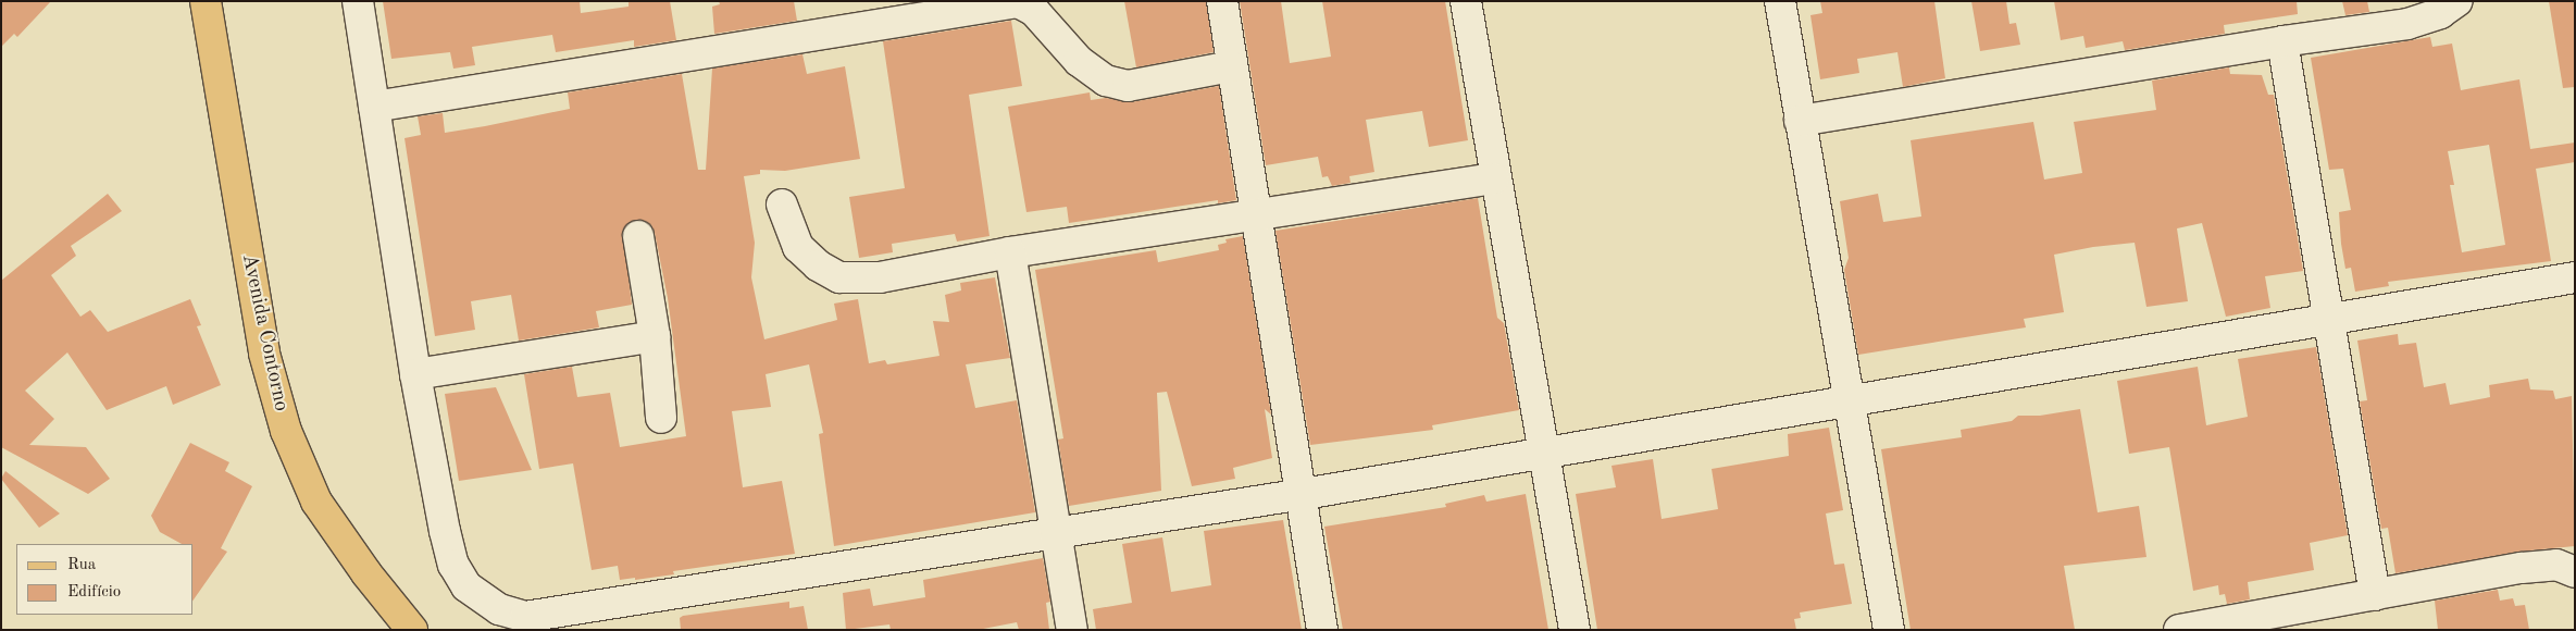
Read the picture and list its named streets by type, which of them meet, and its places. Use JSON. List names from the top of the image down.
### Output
{
  "streets": {
    "main road": ["Avenida Contorno"]
  },
  "legend": ["Rua", "Edifício"]
}
